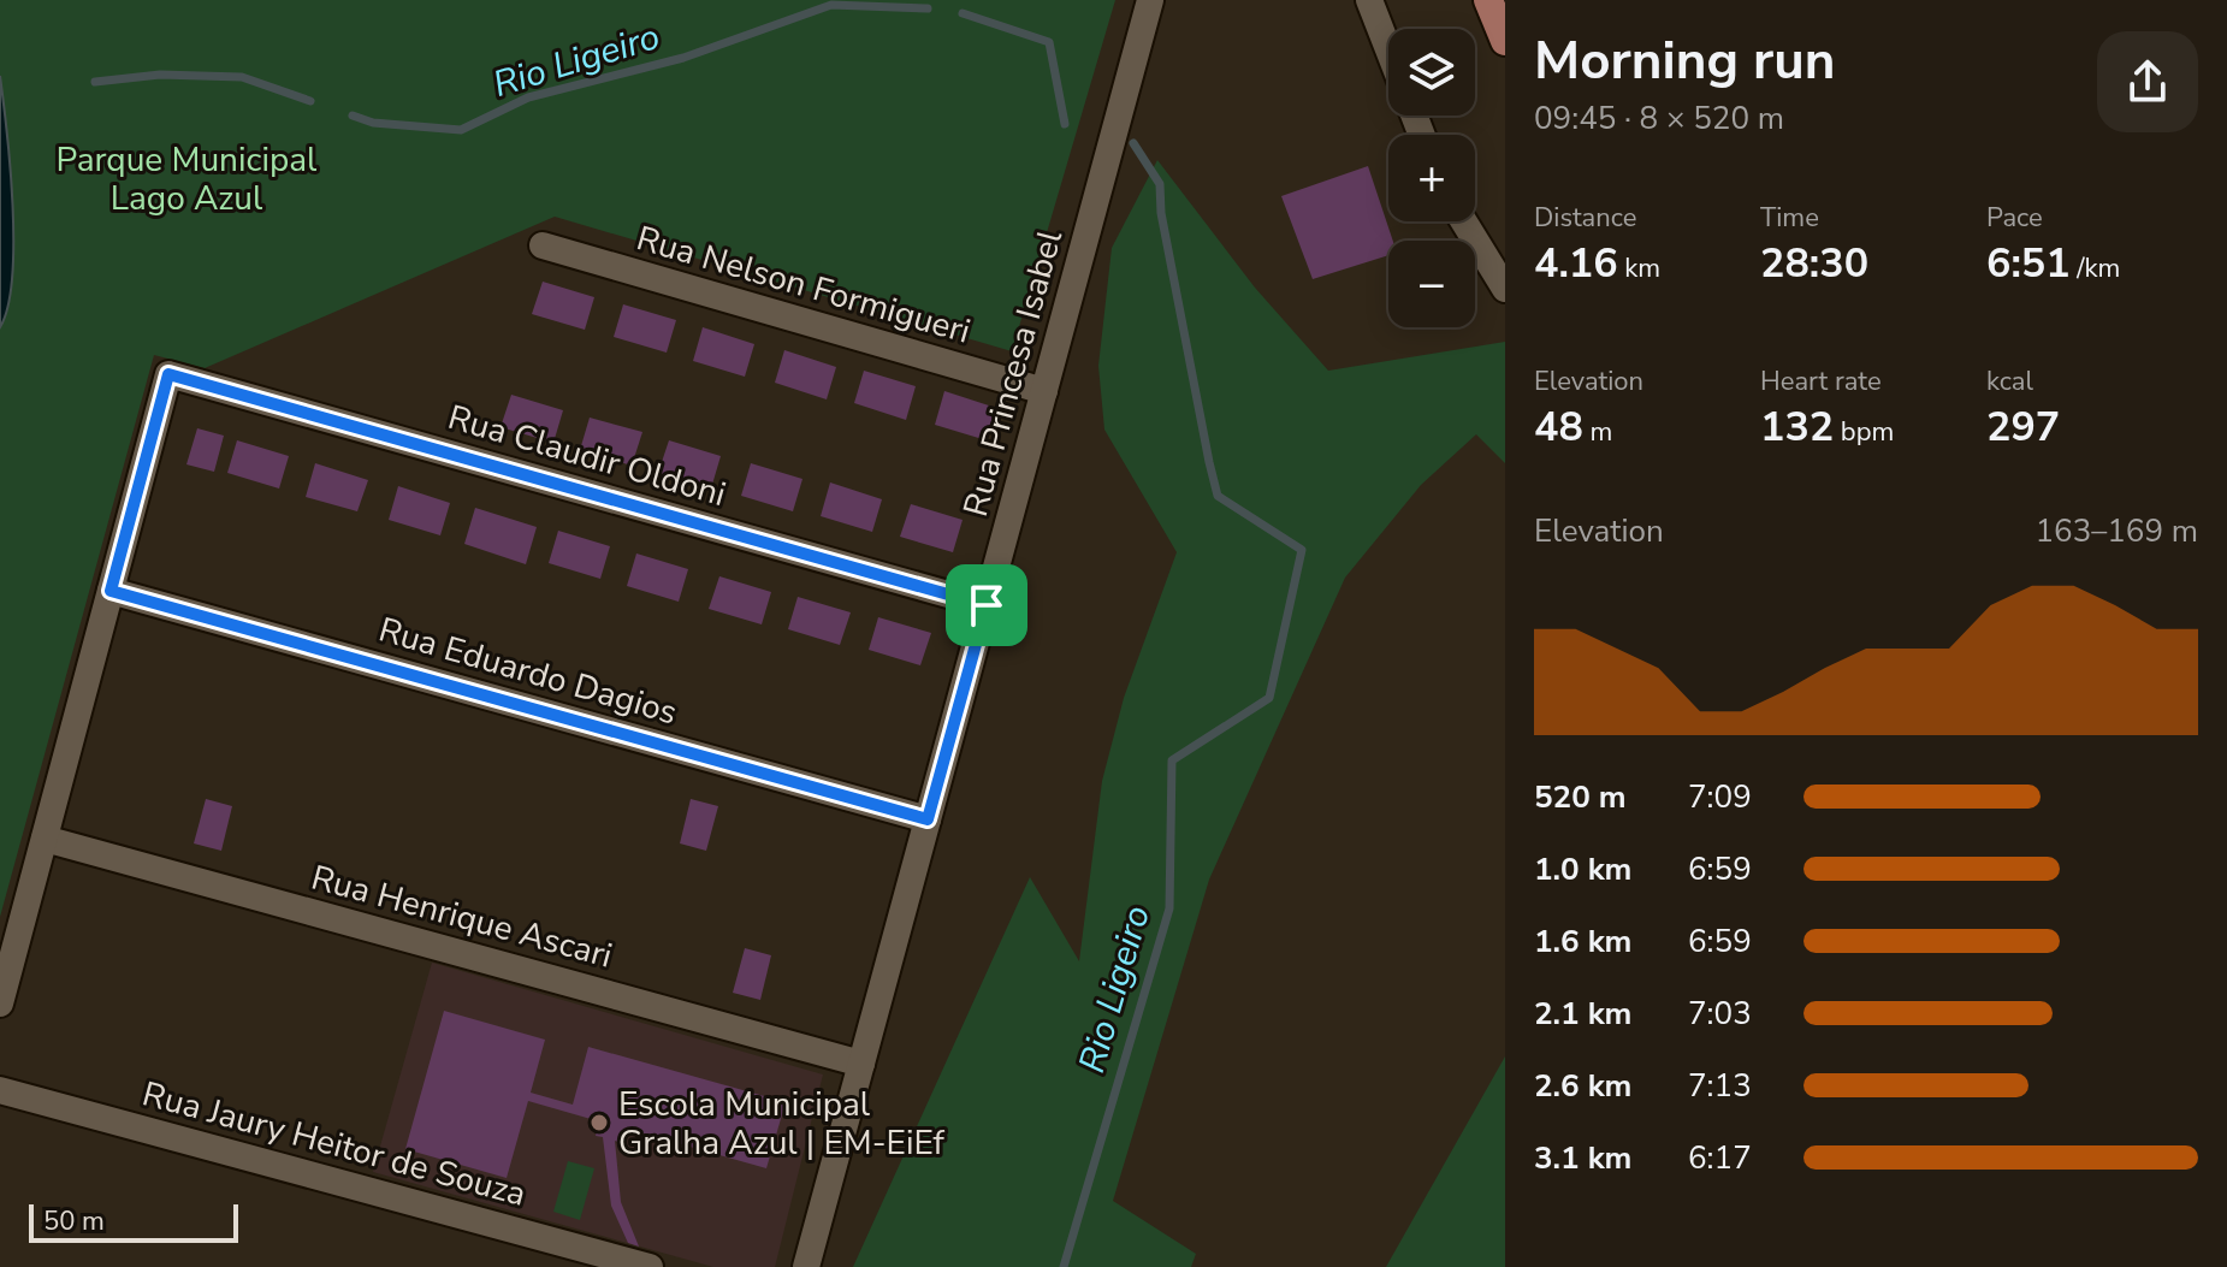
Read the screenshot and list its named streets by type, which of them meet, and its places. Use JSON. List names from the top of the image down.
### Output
{
  "streets": {
    "street": [
      "Rua Nelson Formigueri",
      "Rua Princesa Isabel",
      "Rua Claudir Oldoni",
      "Rua Eduardo Dagios",
      "Rua Henrique Ascari",
      "Rua Jaury Heitor de Souza"
    ]
  },
  "crossings": [
    ["Rua Nelson Formigueri", "Rua Princesa Isabel"],
    ["Rua Princesa Isabel", "Rua Claudir Oldoni"],
    ["Rua Princesa Isabel", "Rua Eduardo Dagios"],
    ["Rua Princesa Isabel", "Rua Henrique Ascari"],
    ["Rua Claudir Oldoni", "Rua Eduardo Dagios"]
  ],
  "water": ["Rio Ligeiro"],
  "parks": ["Parque Municipal Lago Azul"],
  "places": ["Escola Municipal Gralha Azul | EM-EiEf"],
  "scale_bar": "50 m",
  "page": {
    "heading": ["Morning run", "09:45 · 8 × 520 m"],
    "map_buttons": ["+", "−"],
    "stats": [
      ["Distance", "4.16 km"],
      ["Time", "28:30"],
      ["Pace", "6:51 /km"],
      ["Elevation", "48 m"],
      ["Heart rate", "132 bpm"],
      ["kcal", "297"]
    ],
    "chart": ["Elevation", "163–169 m"],
    "list": [
      {
        "name": "520 m",
        "note": "7:09"
      },
      {
        "name": "1.0 km",
        "note": "6:59"
      },
      {
        "name": "1.6 km",
        "note": "6:59"
      },
      {
        "name": "2.1 km",
        "note": "7:03"
      },
      {
        "name": "2.6 km",
        "note": "7:13"
      },
      {
        "name": "3.1 km",
        "note": "6:17"
      }
    ],
    "scale": "50 m"
  }
}
